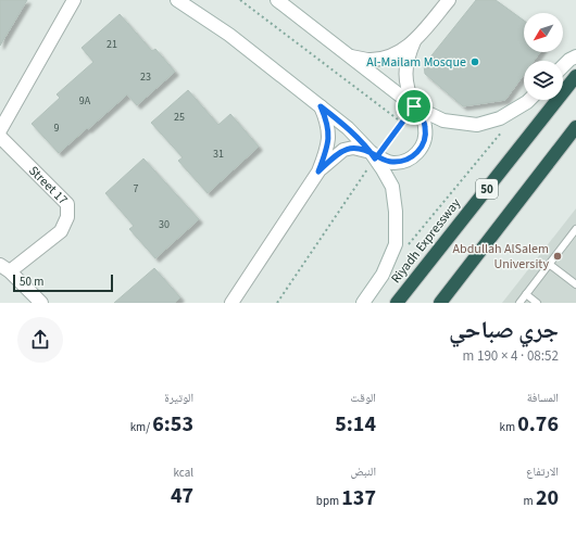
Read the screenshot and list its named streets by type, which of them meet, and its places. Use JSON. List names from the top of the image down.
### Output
{
  "streets": {
    "highway": ["50", "Riyadh Expressway"],
    "street": ["Street 17"]
  },
  "places": ["Al-Mailam Mosque", "Abdullah AlSalem University"],
  "house_numbers": [
    "21",
    "23",
    "9A",
    "25",
    "9",
    "31",
    "7",
    "30"
  ],
  "scale_bar": "50 m",
  "north": "bottom left",
  "page": {
    "scale": "50 m",
    "heading": ["جري صباحي", "08:52 · 4 × 190 m"],
    "stats": [
      ["المسافة", "0.76 km"],
      ["الوقت", "5:14"],
      ["الوتيرة", "6:53 /km"],
      ["الارتفاع", "20 m"],
      ["النبض", "137 bpm"],
      ["kcal", "47"]
    ]
  }
}
